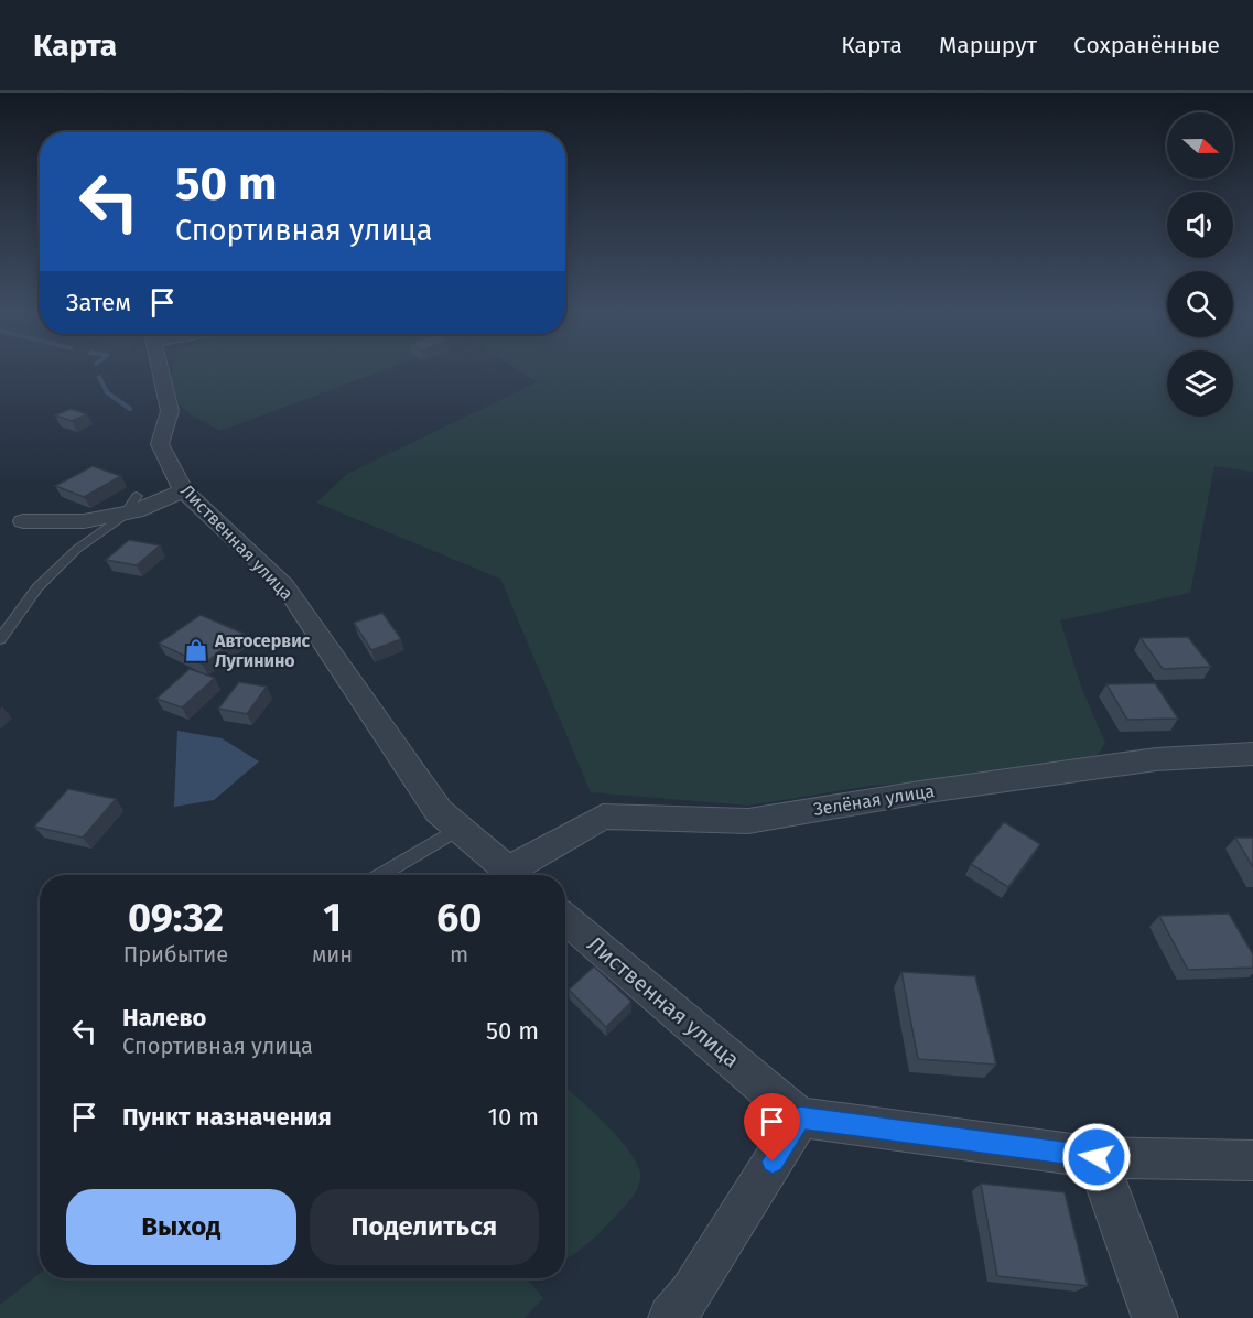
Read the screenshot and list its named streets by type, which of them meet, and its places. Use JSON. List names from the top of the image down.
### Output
{
  "streets": {
    "street": ["Лиственная улица", "Зелёная улица"]
  },
  "places": {
    "shop": ["Автосервис Лугинино"]
  },
  "north": "right",
  "page": {
    "header": "Карта",
    "nav": ["Карта", "Маршрут", "Сохранённые"],
    "turn": ["50 m", "Спортивная улица"],
    "then": "Затем",
    "eta": [
      "09:32",
      "Прибытие",
      "1",
      "мин",
      "60",
      "m"
    ],
    "list": [
      {
        "name": "Налево",
        "note": "Спортивная улица",
        "value": "50 m"
      },
      {
        "name": "Пункт назначения",
        "value": "10 m"
      }
    ],
    "buttons": ["Выход", "Поделиться"]
  }
}
